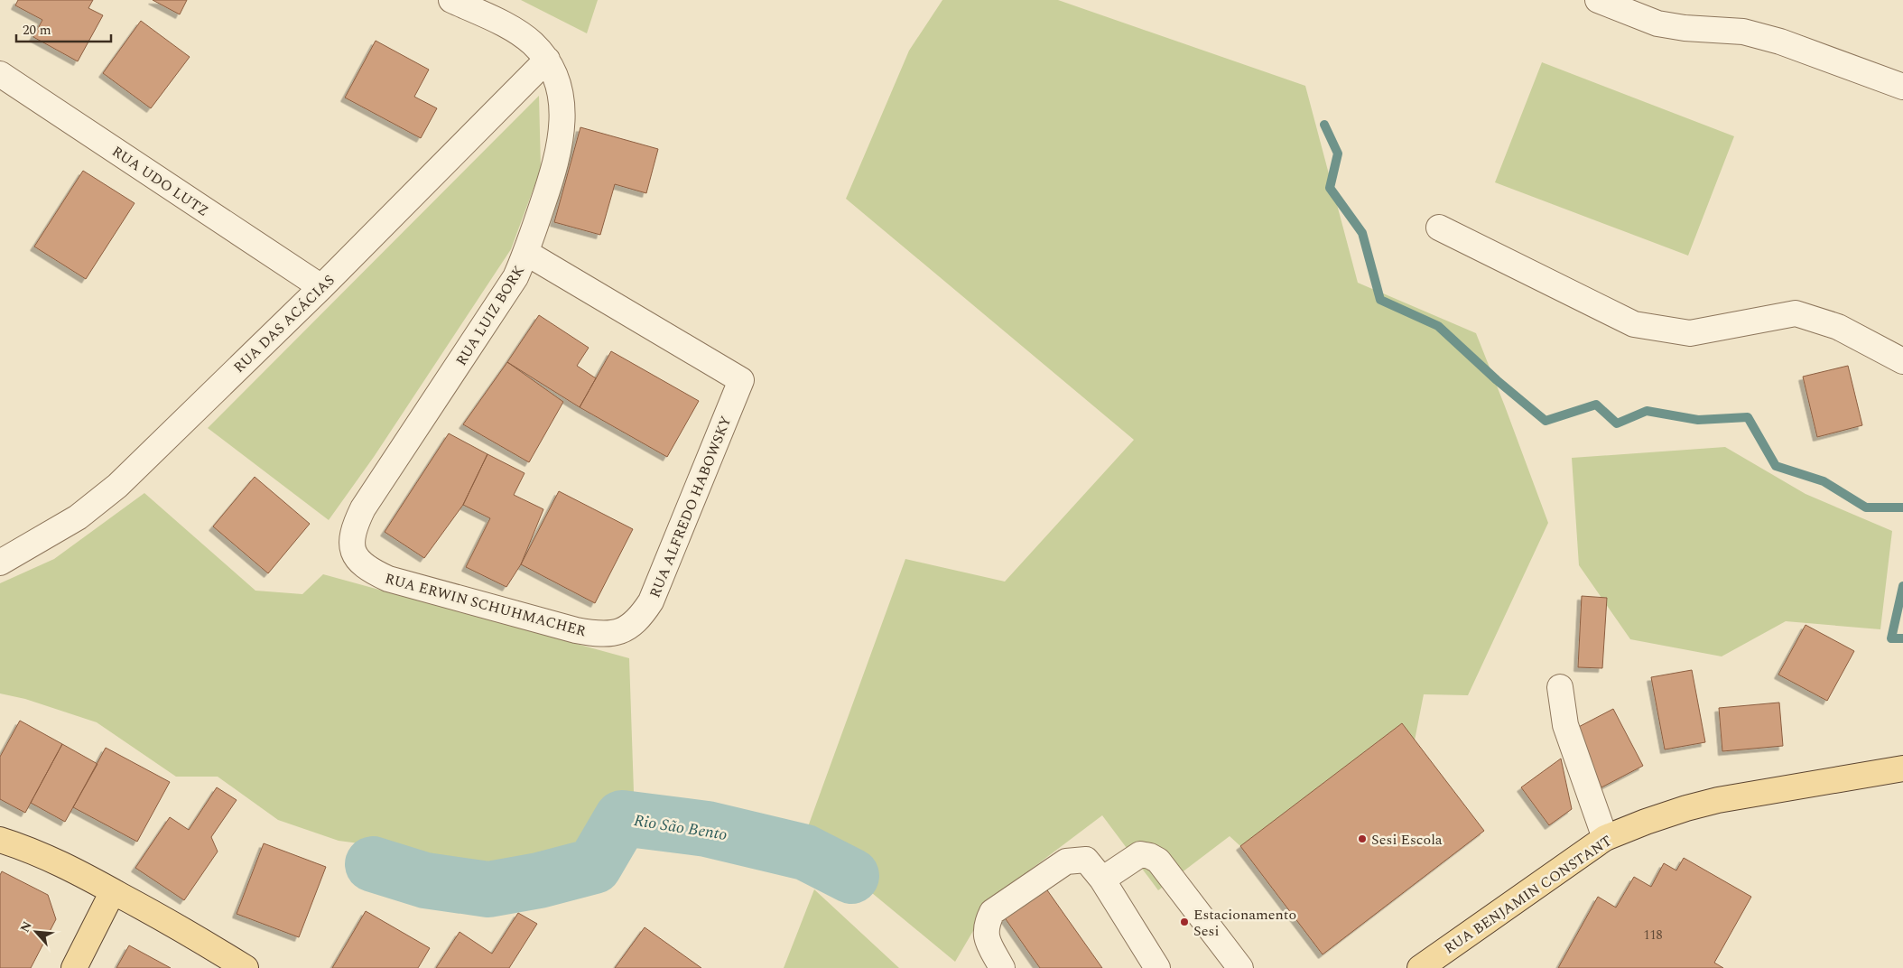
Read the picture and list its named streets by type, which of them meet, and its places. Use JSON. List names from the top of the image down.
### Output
{
  "streets": {
    "main road": ["RUA BENJAMIN CONSTANT"],
    "street": [
      "RUA UDO LUTZ",
      "RUA LUIZ BORK",
      "RUA DAS ACÁCIAS",
      "RUA ALFREDO HABOWSKY",
      "RUA ERWIN SCHUHMACHER"
    ]
  },
  "crossings": [
    ["RUA UDO LUTZ", "RUA DAS ACÁCIAS"],
    ["RUA LUIZ BORK", "RUA DAS ACÁCIAS"],
    ["RUA LUIZ BORK", "RUA ALFREDO HABOWSKY"],
    ["RUA LUIZ BORK", "RUA ERWIN SCHUHMACHER"],
    ["RUA ALFREDO HABOWSKY", "RUA ERWIN SCHUHMACHER"]
  ],
  "water": ["Rio São Bento"],
  "places": ["Sesi Escola", "Estacionamento Sesi"],
  "house_numbers": ["118"],
  "scale_bar": "20 m",
  "north": "top left"
}
